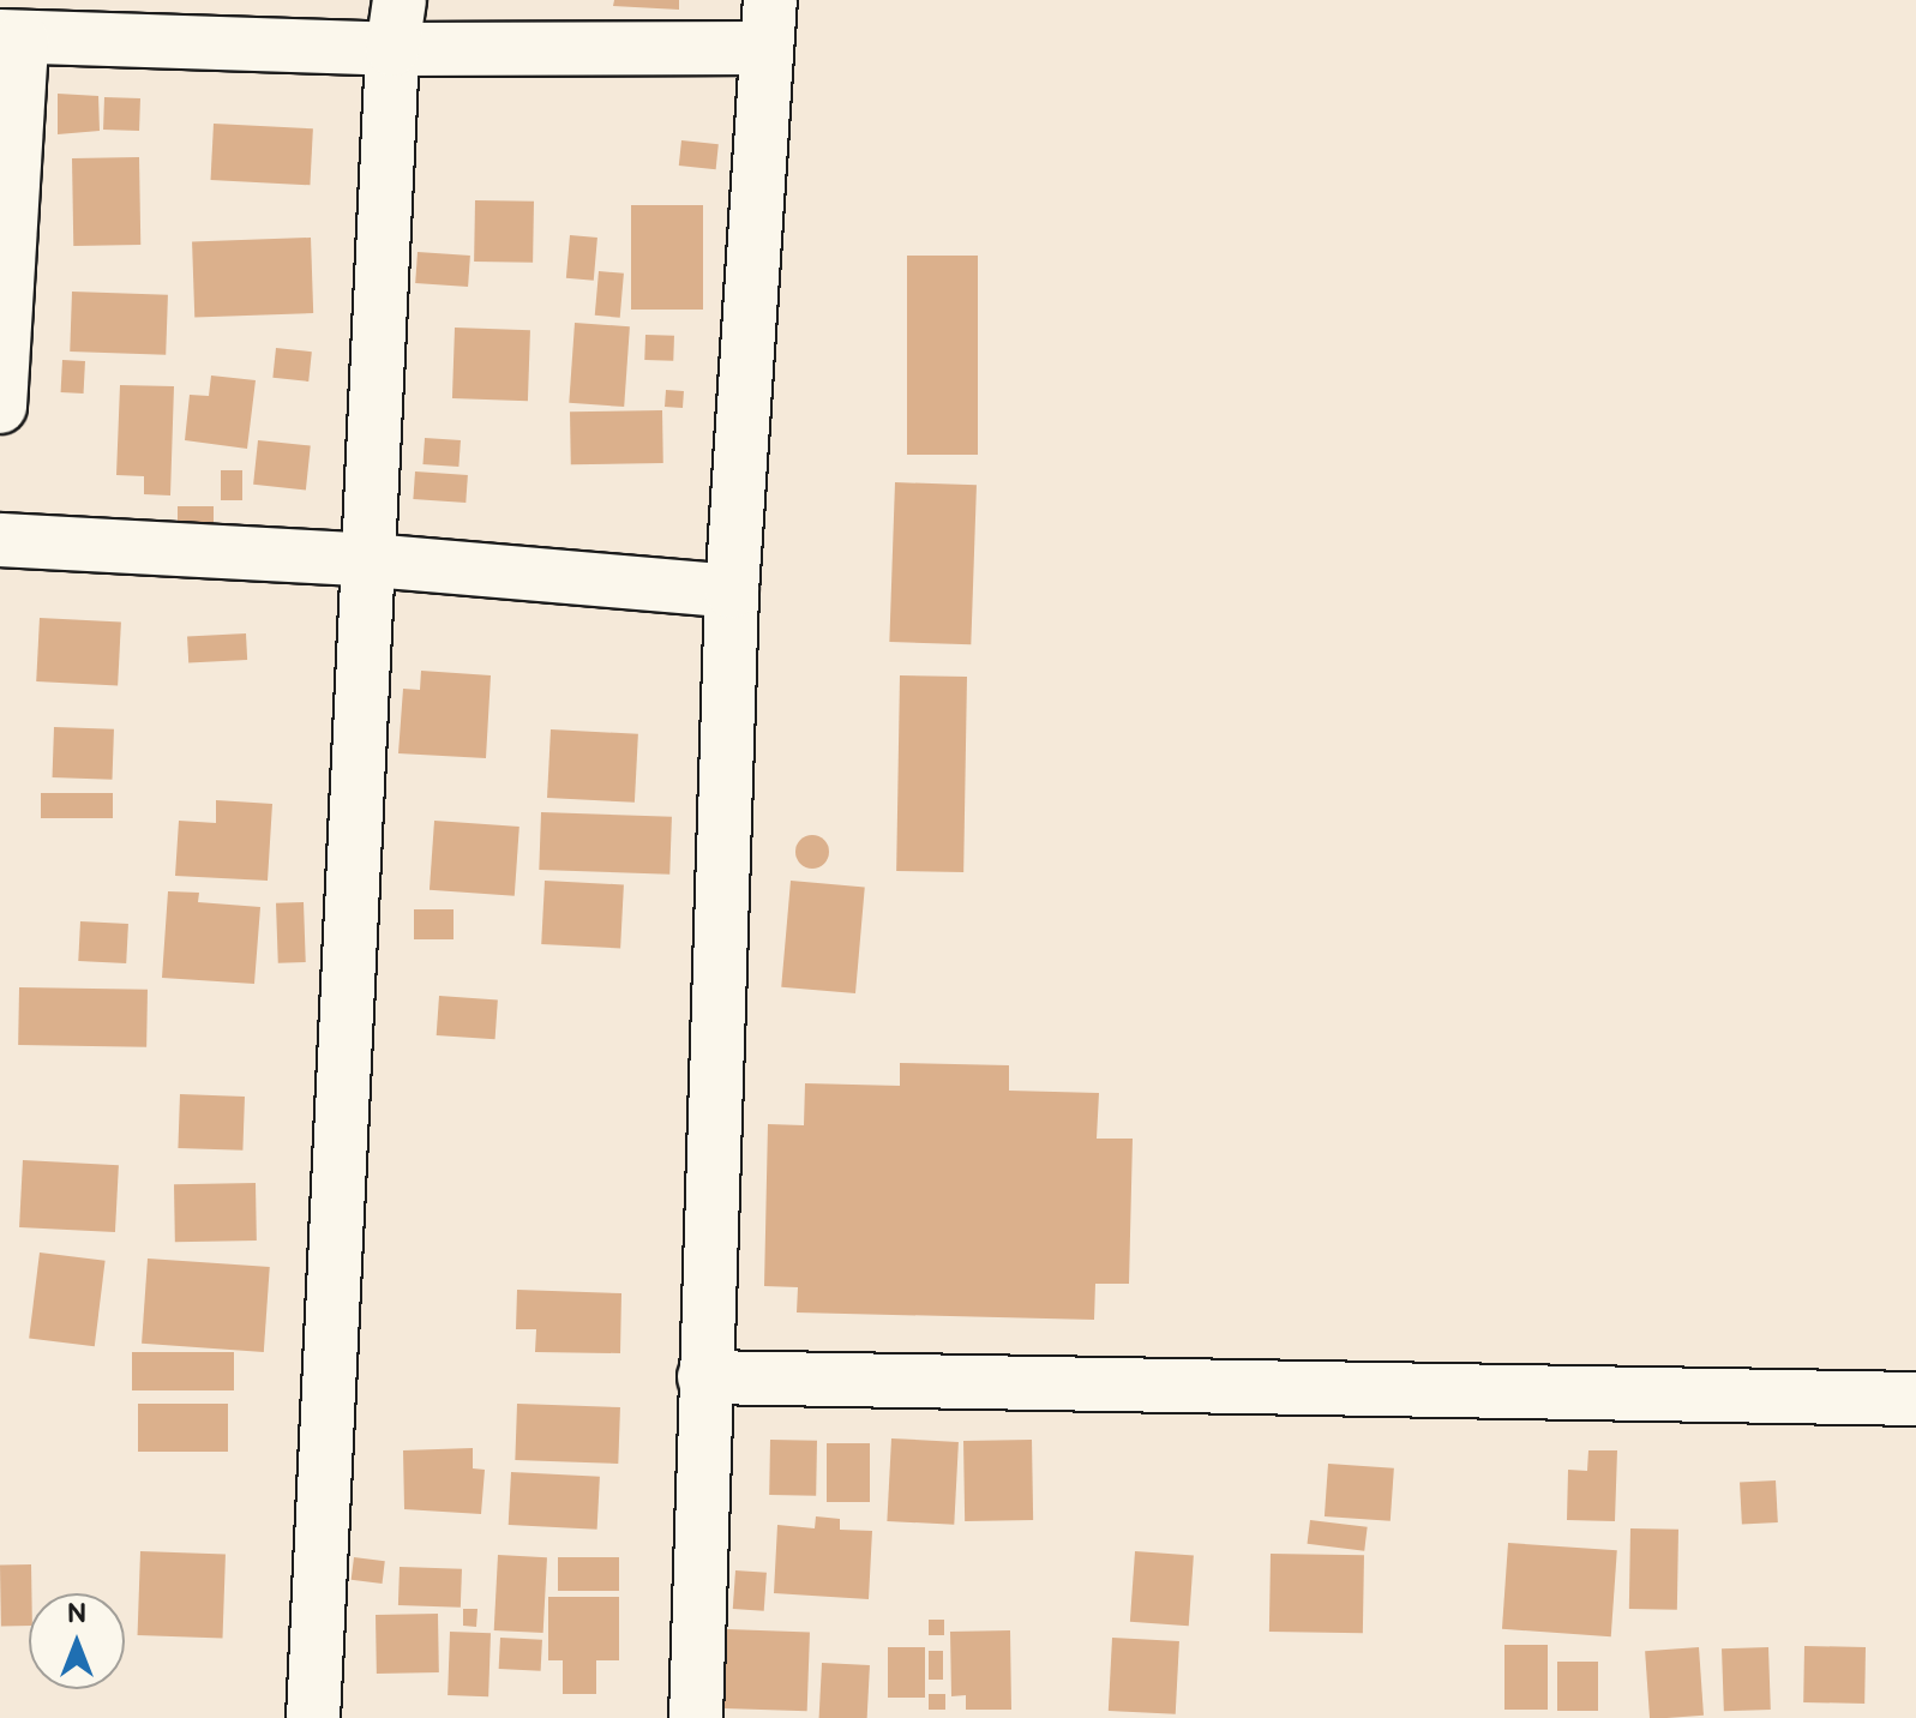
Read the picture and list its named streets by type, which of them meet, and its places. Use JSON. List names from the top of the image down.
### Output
{
  "north": "top"
}
